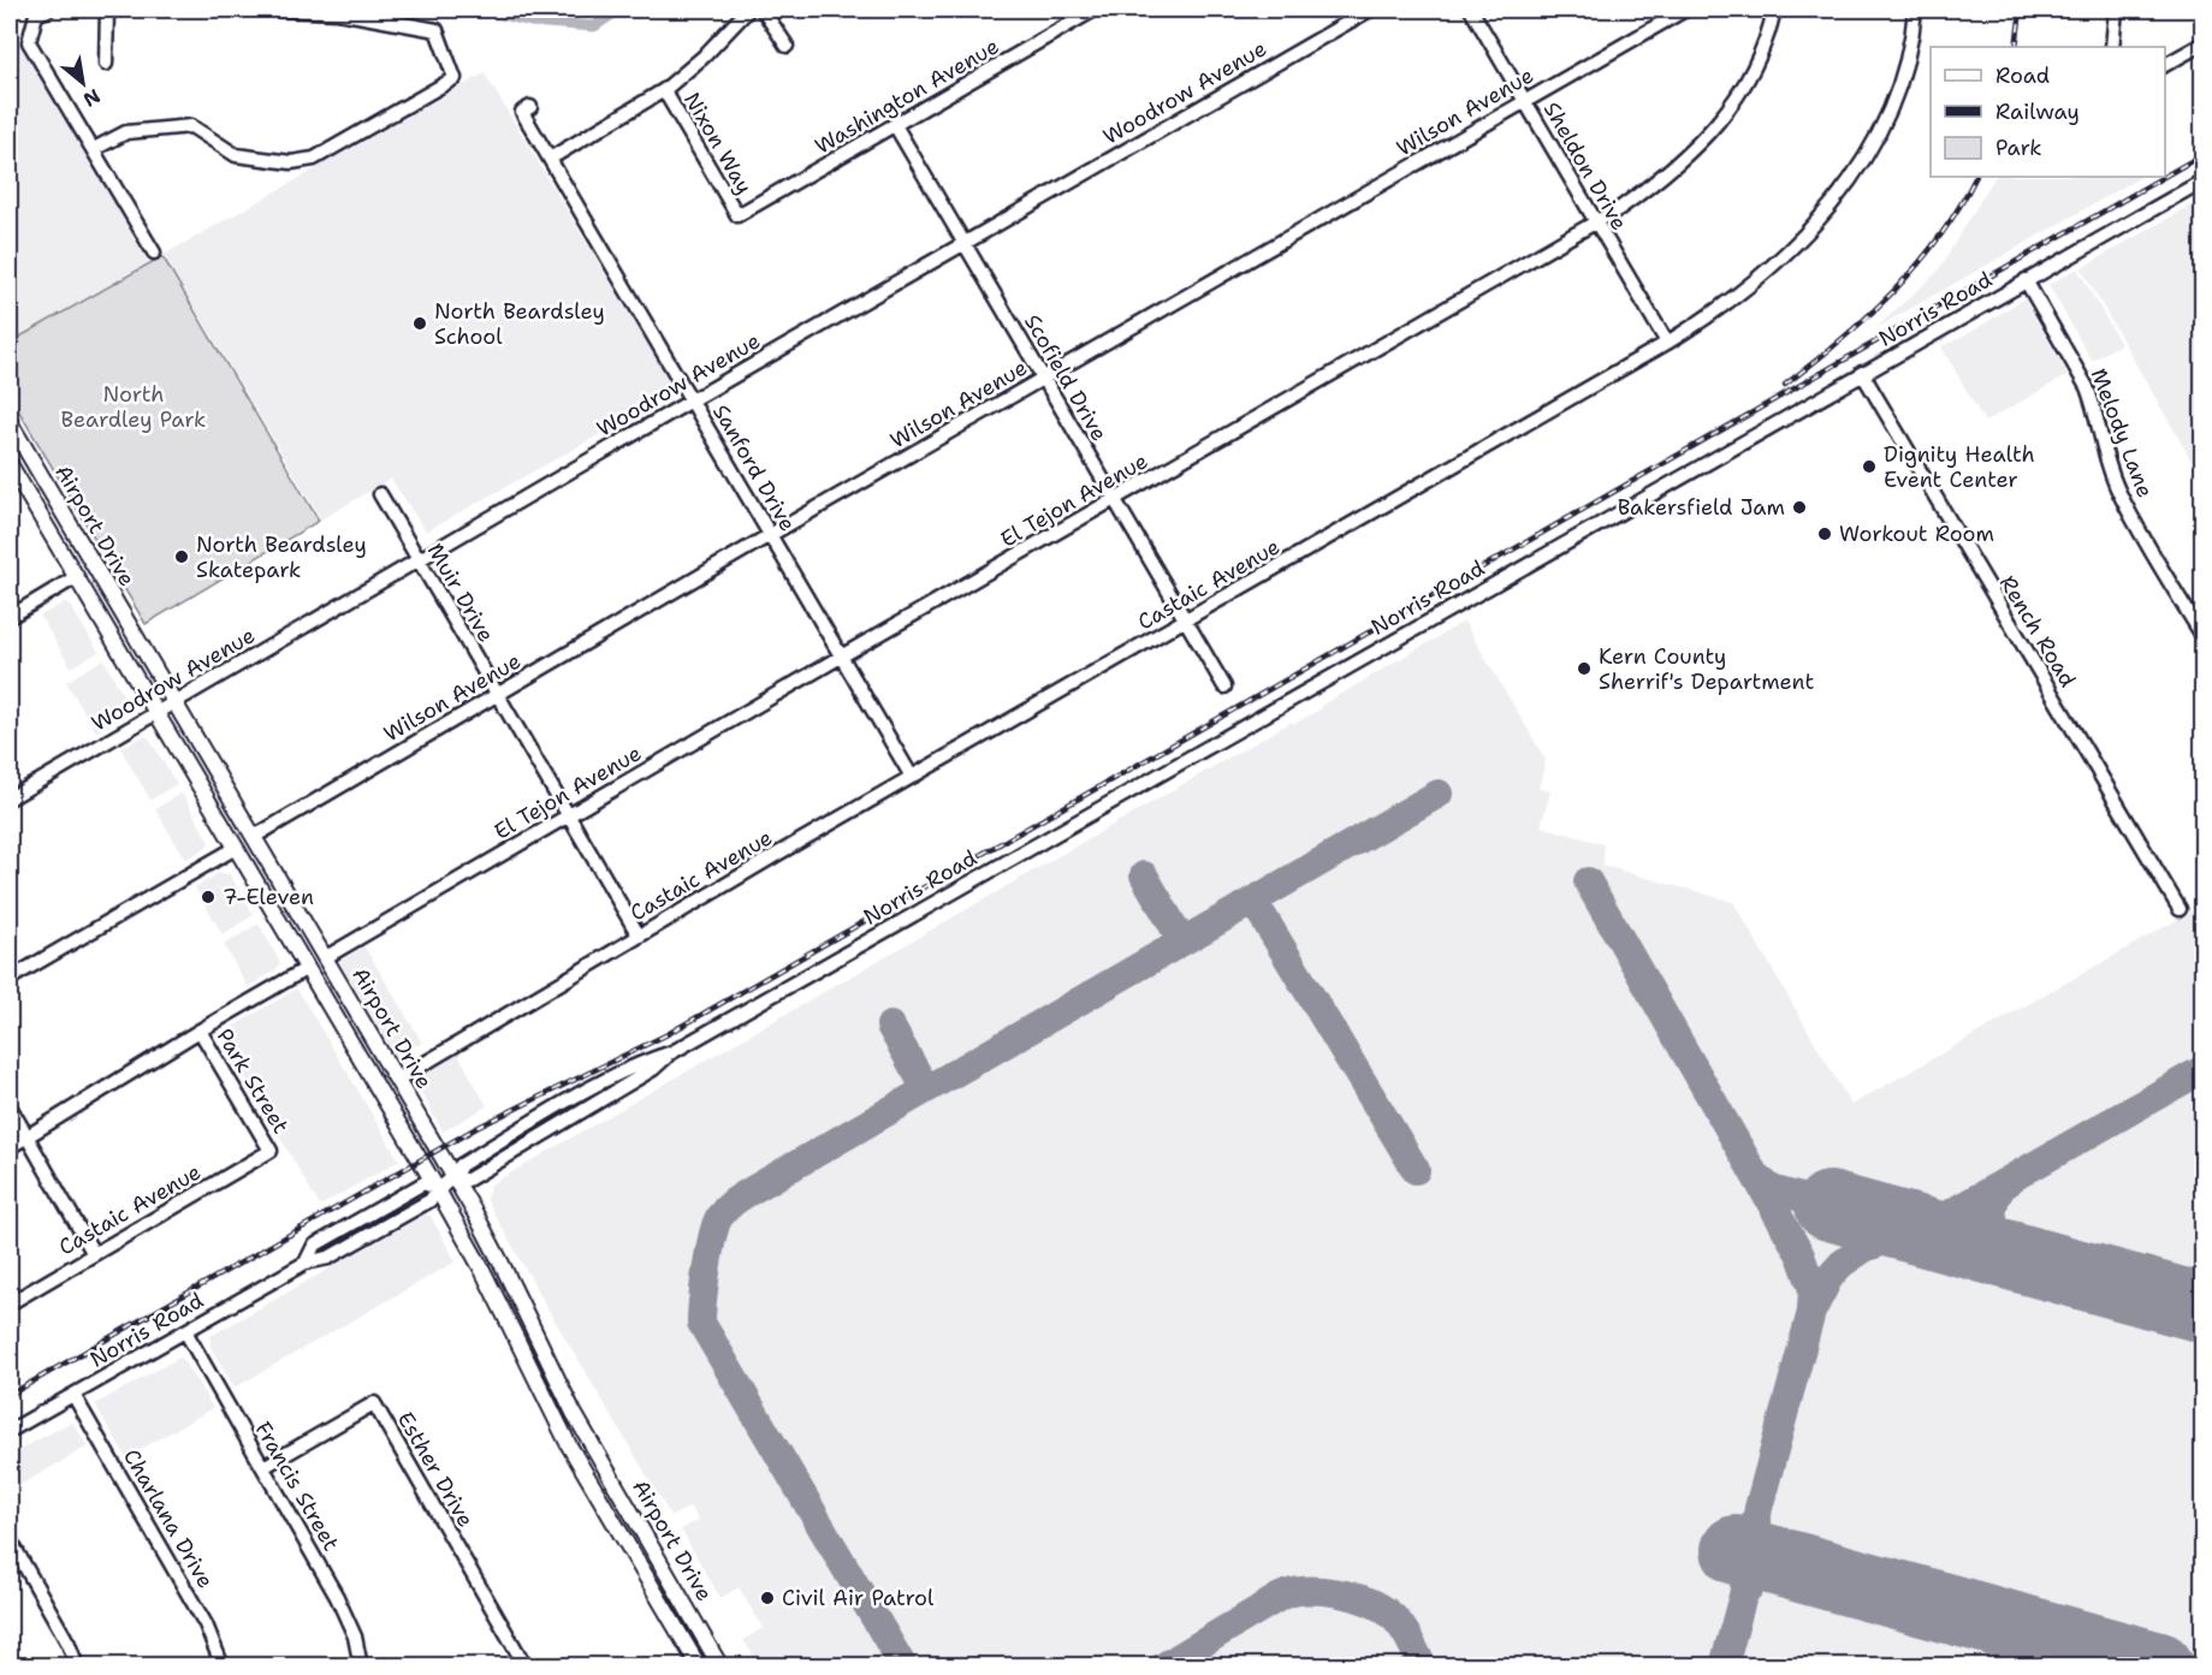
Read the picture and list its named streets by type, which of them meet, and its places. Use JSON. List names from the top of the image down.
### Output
{
  "streets": {
    "main road": ["Airport Drive"],
    "street": [
      "Woodrow Avenue",
      "Washington Avenue",
      "Wilson Avenue",
      "Nixon Way",
      "Sheldon Drive",
      "Norris Road",
      "Scofield Drive",
      "Melody Lane",
      "Sanford Drive",
      "El Tejon Avenue",
      "Castaic Avenue",
      "Muir Drive",
      "Rench Road",
      "Park Street",
      "Esther Drive",
      "Francis Street",
      "Charlana Drive"
    ]
  },
  "crossings": [
    ["Woodrow Avenue", "Scofield Drive"],
    ["Woodrow Avenue", "Sanford Drive"],
    ["Woodrow Avenue", "Airport Drive"],
    ["Woodrow Avenue", "Muir Drive"],
    ["Washington Avenue", "Nixon Way"],
    ["Washington Avenue", "Scofield Drive"],
    ["Wilson Avenue", "Sheldon Drive"],
    ["Wilson Avenue", "Scofield Drive"],
    ["Wilson Avenue", "Sanford Drive"],
    ["Wilson Avenue", "Airport Drive"],
    ["Wilson Avenue", "Muir Drive"],
    ["Sheldon Drive", "El Tejon Avenue"],
    ["Sheldon Drive", "Castaic Avenue"],
    ["Norris Road", "Melody Lane"],
    ["Norris Road", "Airport Drive"],
    ["Norris Road", "Rench Road"],
    ["Norris Road", "Francis Street"],
    ["Norris Road", "Charlana Drive"],
    ["Scofield Drive", "El Tejon Avenue"],
    ["Scofield Drive", "Castaic Avenue"],
    ["Sanford Drive", "El Tejon Avenue"],
    ["Sanford Drive", "Castaic Avenue"],
    ["El Tejon Avenue", "Airport Drive"],
    ["El Tejon Avenue", "Muir Drive"],
    ["Airport Drive", "Castaic Avenue"],
    ["Castaic Avenue", "Muir Drive"],
    ["Castaic Avenue", "Park Street"],
    ["Esther Drive", "Francis Street"]
  ],
  "parks": ["North Beardley Park"],
  "places": [
    "North Beardsley School",
    "Dignity Health Event Center",
    "Bakersfield Jam",
    "Workout Room",
    "North Beardsley Skatepark",
    "Kern County Sherrif's Department",
    "7-Eleven",
    "Civil Air Patrol"
  ],
  "legend": ["Road", "Railway", "Park"],
  "north": "bottom right"
}
